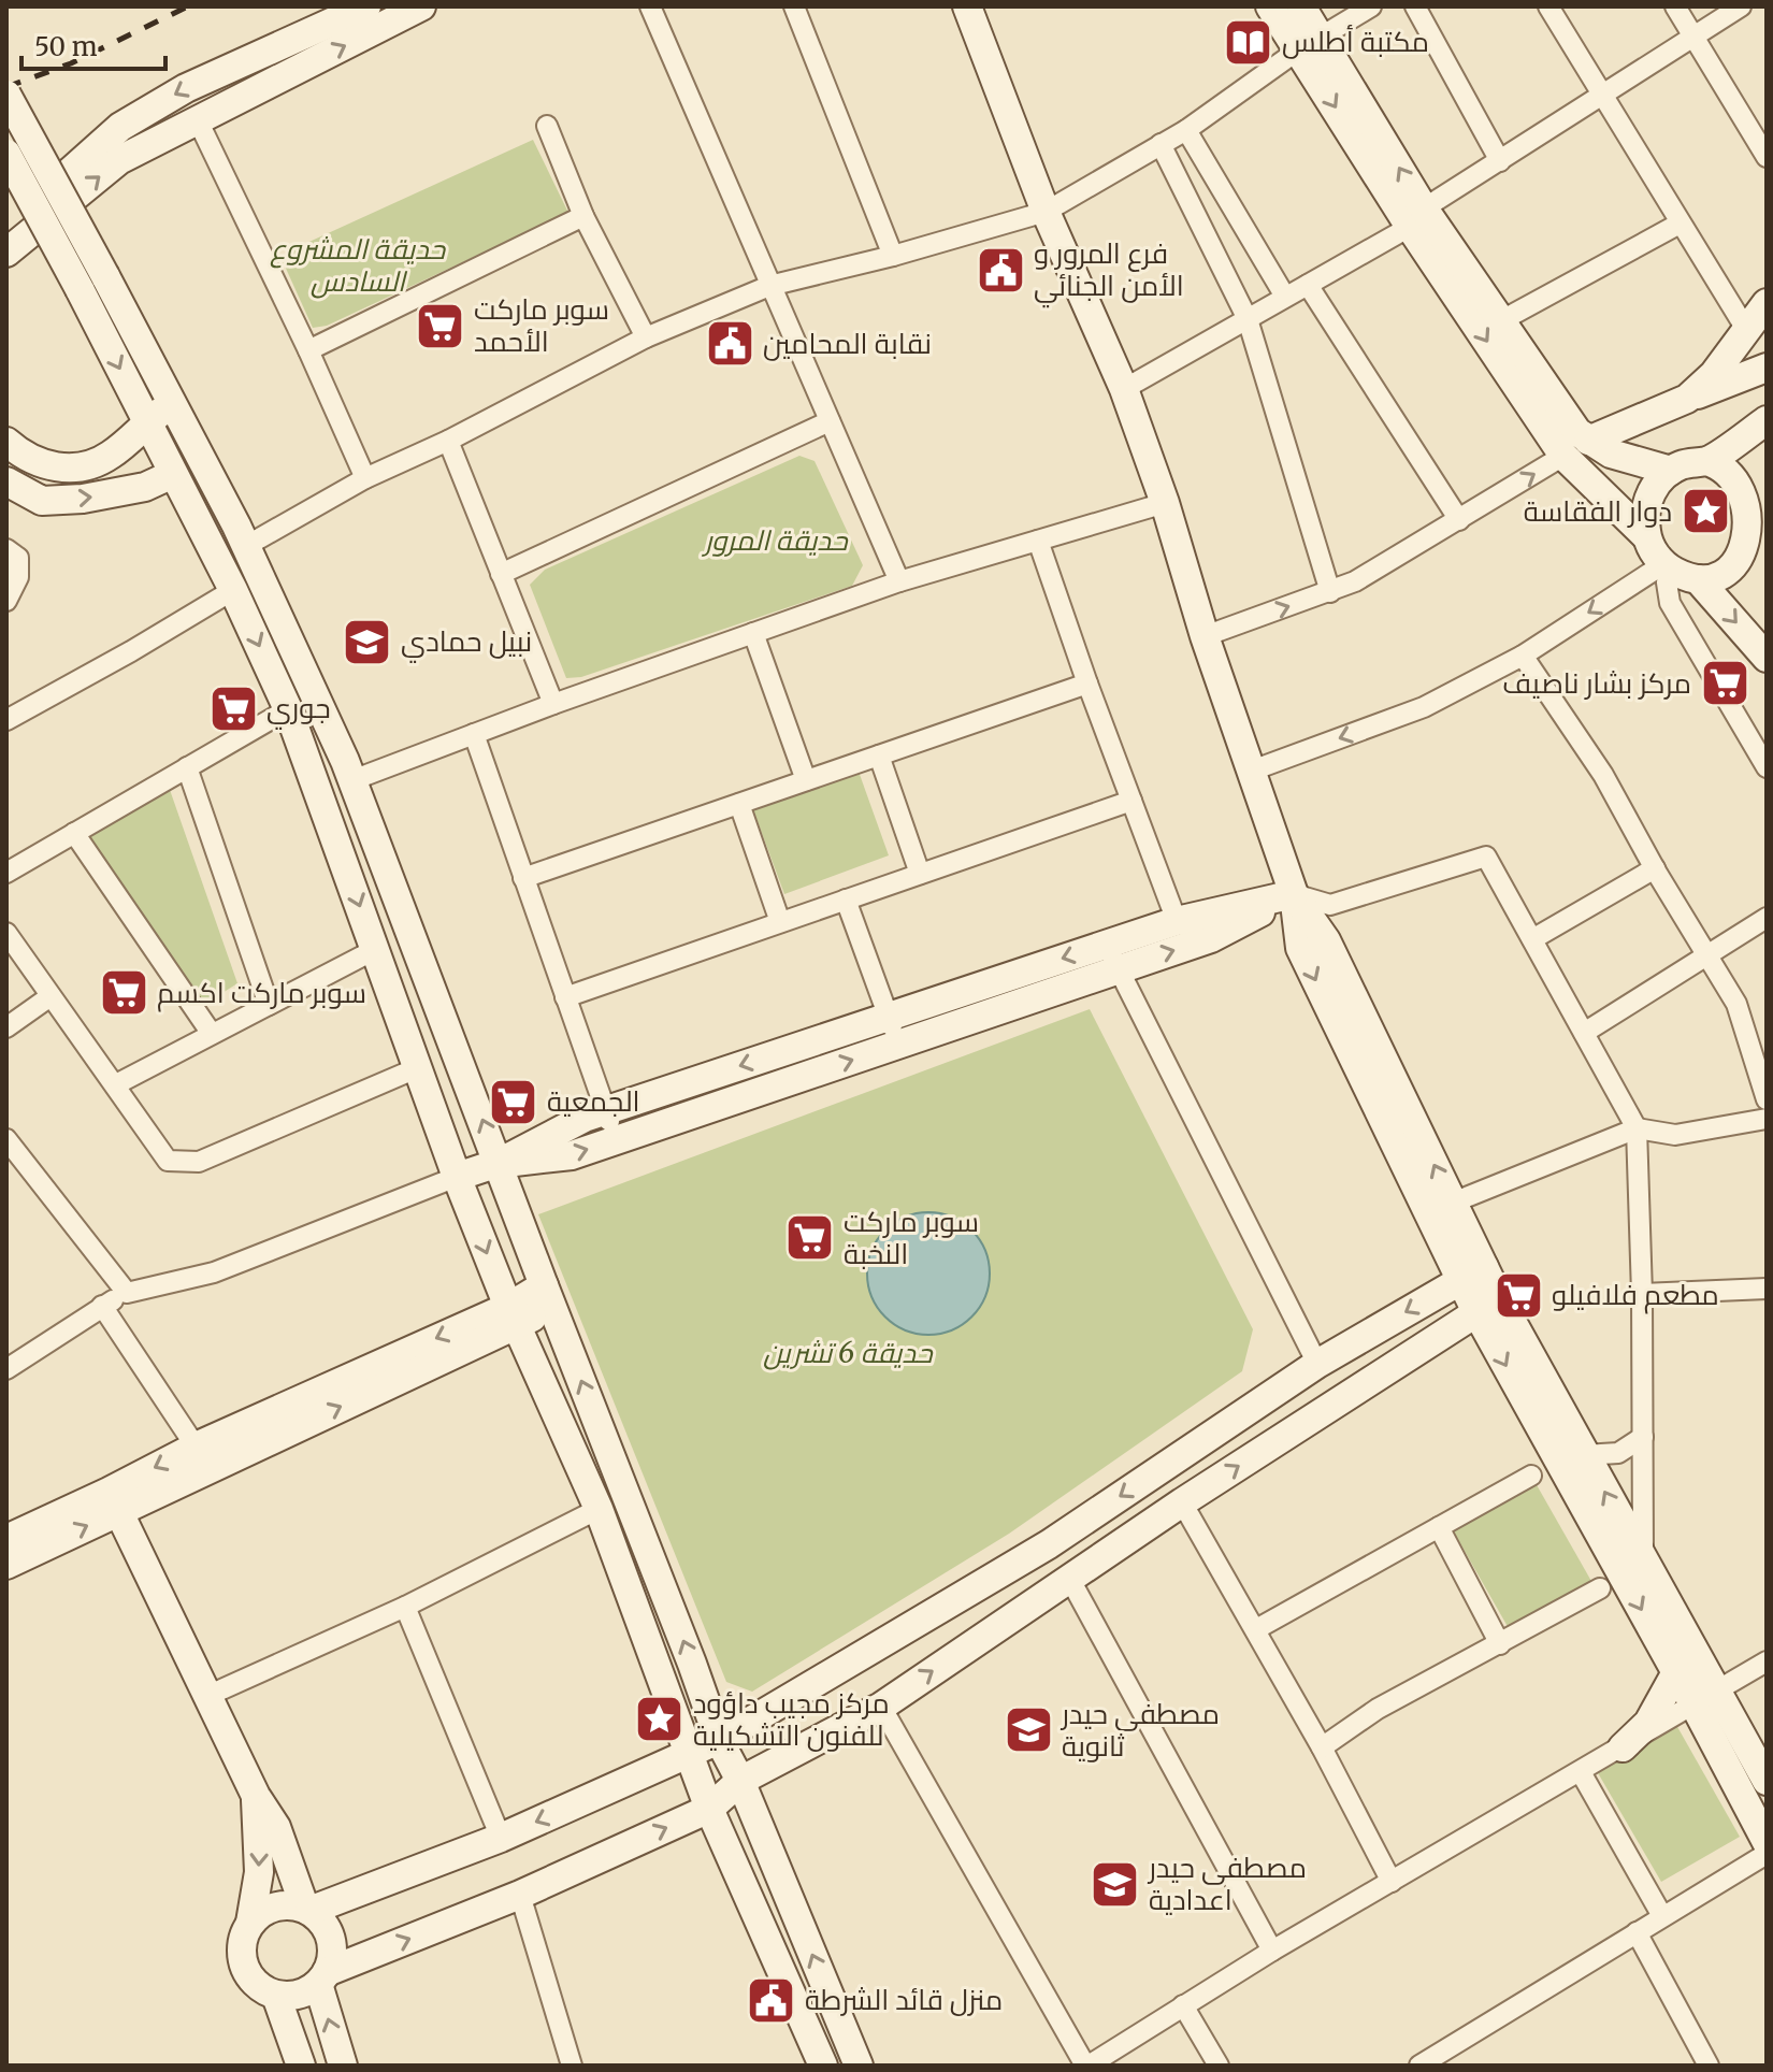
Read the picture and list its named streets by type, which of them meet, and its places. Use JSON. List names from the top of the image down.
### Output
{
  "parks": ["حديقة المشروع السادس", "حديقة المرور", "حديقة 6 تشرين"],
  "places": {
    "library": ["مكتبة أطلس"],
    "public building": ["فرع المرور و الأمن الجنائي", "نقابة المحامين", "منزل قائد الشرطة"],
    "supermarket": [
      "سوبر ماركت الأحمد",
      "مركز بشار ناصيف",
      "جوري",
      "سوبر ماركت اكسم",
      "الجمعية",
      "سوبر ماركت النخبة",
      "مطعم فلافيلو"
    ],
    "place": ["دوار الفقاسة", "مركز مجيب داؤود للفنون التشكيلية"],
    "school or university": ["نبيل حمادي", "مصطفى حيدر ثانوية", "مصطفى حيدر اعدادية"]
  },
  "scale_bar": "50 m"
}
